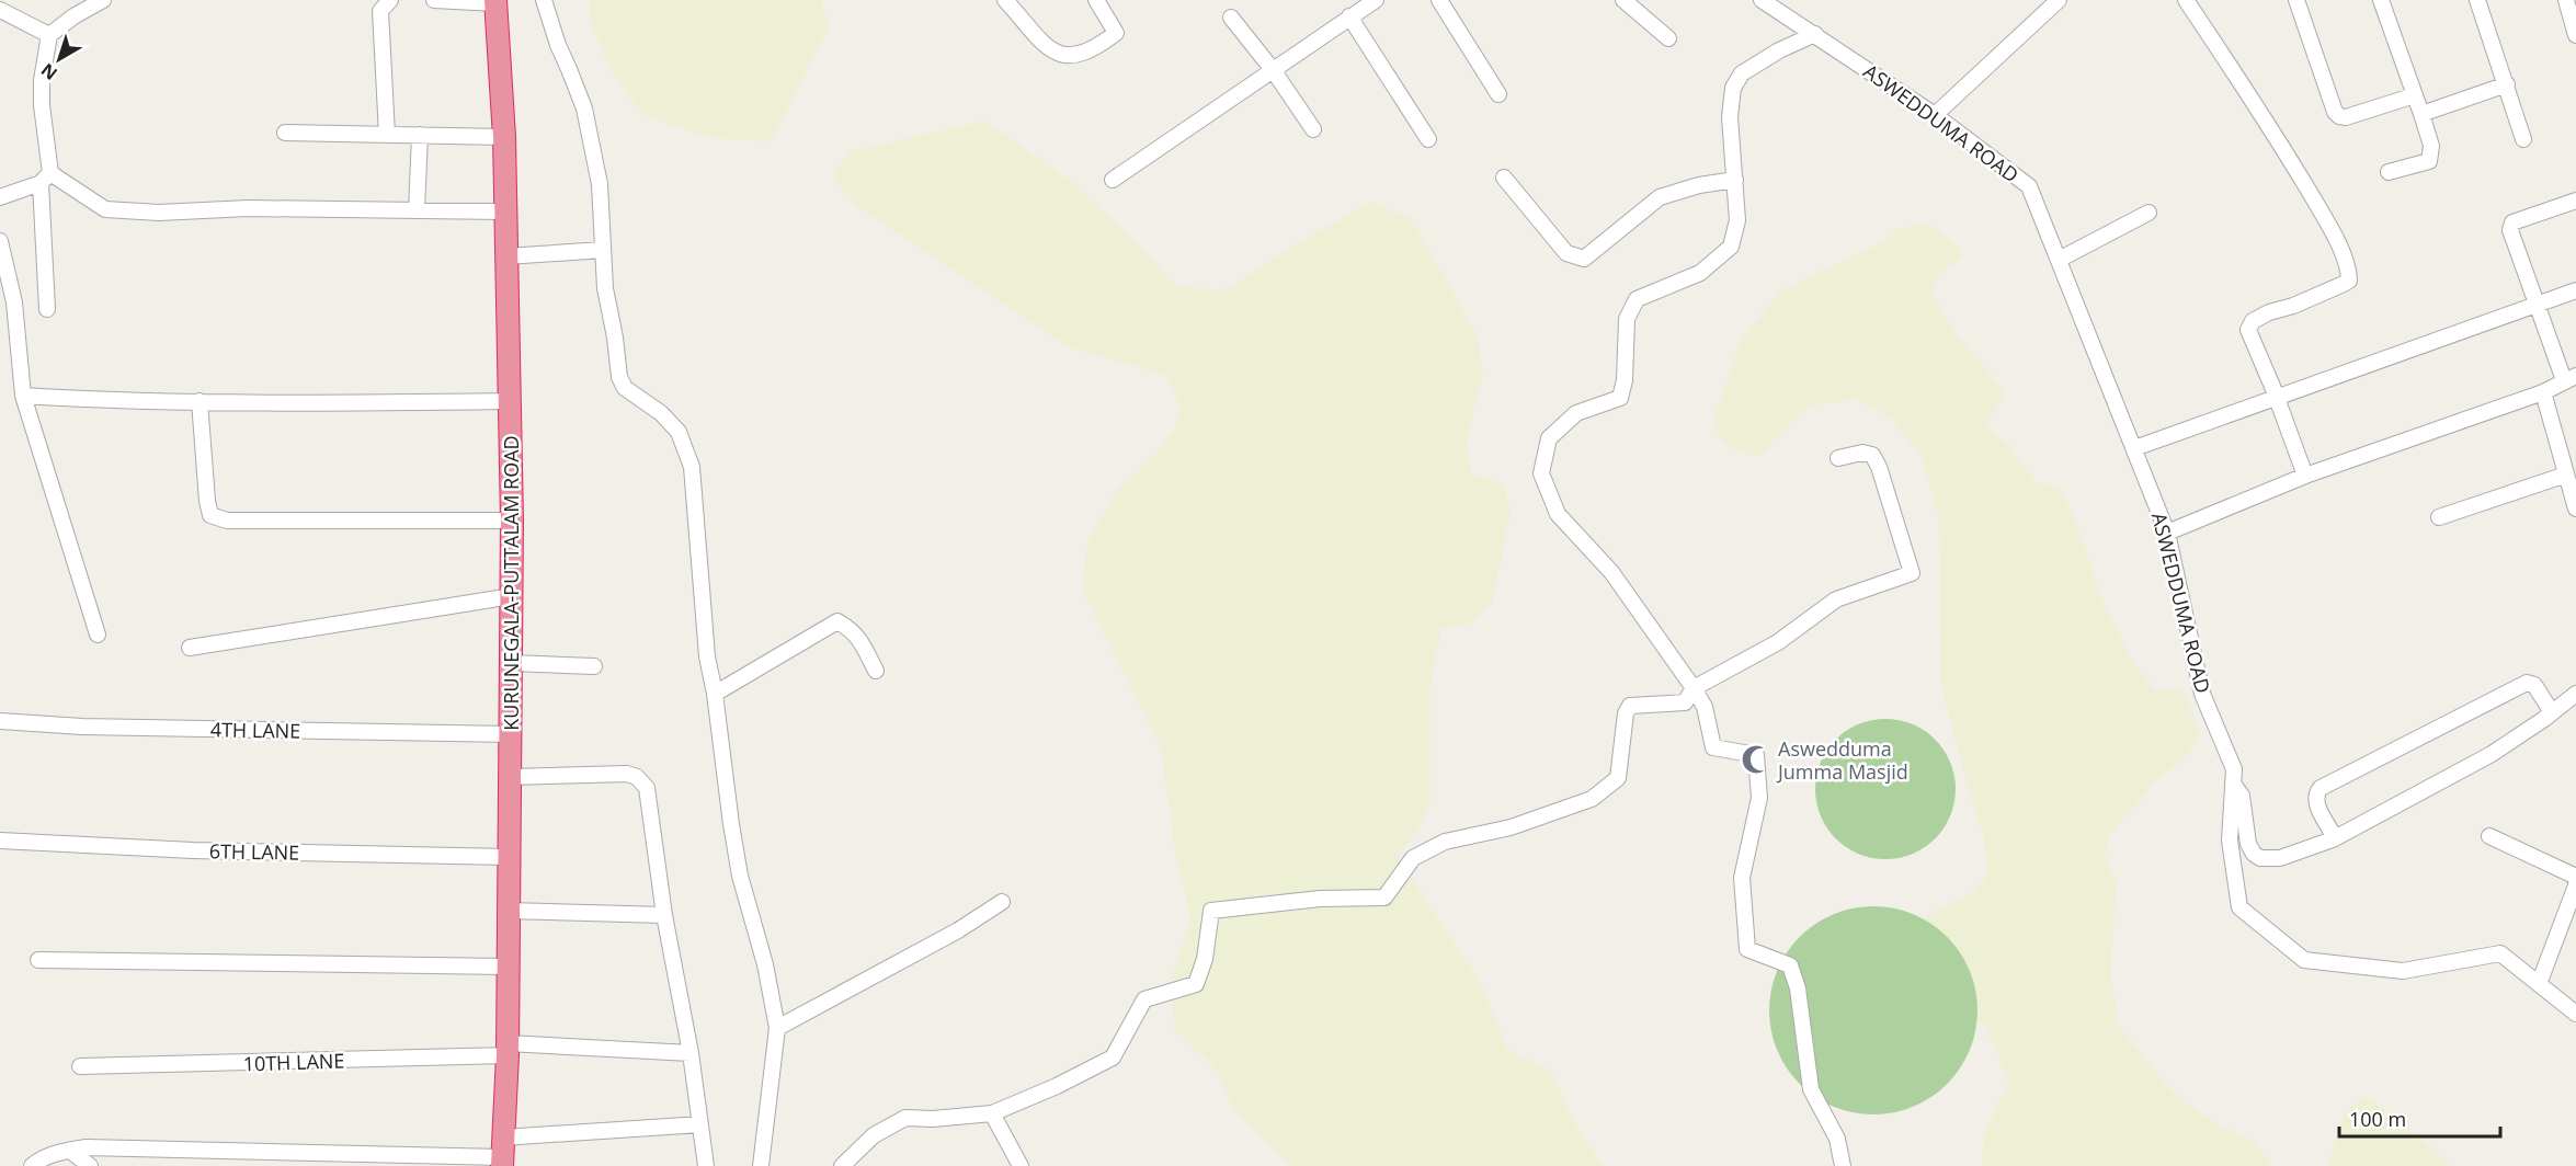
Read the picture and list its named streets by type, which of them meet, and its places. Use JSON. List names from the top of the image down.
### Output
{
  "streets": {
    "highway": ["KURUNEGALA-PUTTALAM ROAD"],
    "street": [
      "ASWEDDUMA ROAD",
      "4TH LANE",
      "6TH LANE",
      "10TH LANE"
    ]
  },
  "crossings": [
    ["KURUNEGALA-PUTTALAM ROAD", "4TH LANE"],
    ["KURUNEGALA-PUTTALAM ROAD", "6TH LANE"],
    ["KURUNEGALA-PUTTALAM ROAD", "10TH LANE"]
  ],
  "places": {
    "mosque": ["Aswedduma Jumma Masjid"]
  },
  "scale_bar": "100 m",
  "north": "bottom left"
}
